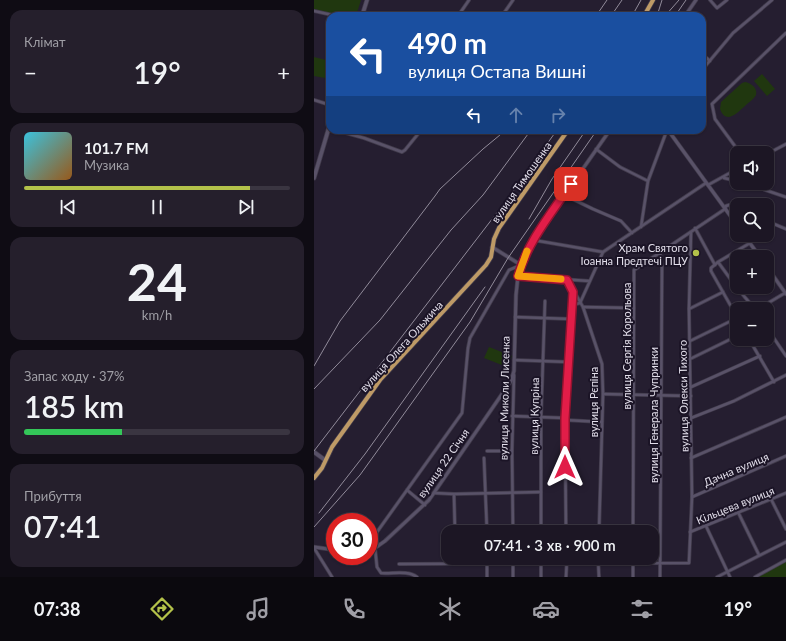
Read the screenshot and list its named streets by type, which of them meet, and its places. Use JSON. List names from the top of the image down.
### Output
{
  "streets": {
    "highway": ["вулиця Тимошенка", "вулиця Олега Ольжича"],
    "street": [
      "вулиця Сергія Корольова",
      "вулиця Олекси Тихого",
      "вулиця Миколи Лисенка",
      "вулиця Рєпіна",
      "вулиця Генерала Чупринки",
      "вулиця Купріна",
      "вулиця 22 Січня",
      "Дачна вулиця",
      "Кільцева вулиця"
    ]
  },
  "crossings": [
    ["вулиця Тимошенка", "вулиця Олега Ольжича"],
    ["вулиця Сергія Корольова", "вулиця Олекси Тихого"],
    ["вулиця Сергія Корольова", "вулиця Генерала Чупринки"],
    ["вулиця Олекси Тихого", "вулиця Генерала Чупринки"],
    ["вулиця Олекси Тихого", "Дачна вулиця"],
    ["вулиця Олекси Тихого", "Кільцева вулиця"],
    ["вулиця Миколи Лисенка", "вулиця 22 Січня"]
  ],
  "places": ["Храм Святого Іоанна Предтечі ПЦУ"],
  "page": {
    "tile": [
      "Клімат",
      ["24", "km/h"],
      ["Запас ходу · 37%", "185 km"],
      ["Прибуття", "07:41"]
    ],
    "turn": ["490 m", "вулиця Остапа Вишні"],
    "heat": ["−", "19°", "+"],
    "song": ["101.7 FM", "Музика"],
    "map_buttons": ["+", "−"],
    "limit": "30",
    "trip": "07:41 · 3 хв · 900 m",
    "tabs": ["07:38", "19°"]
  }
}
